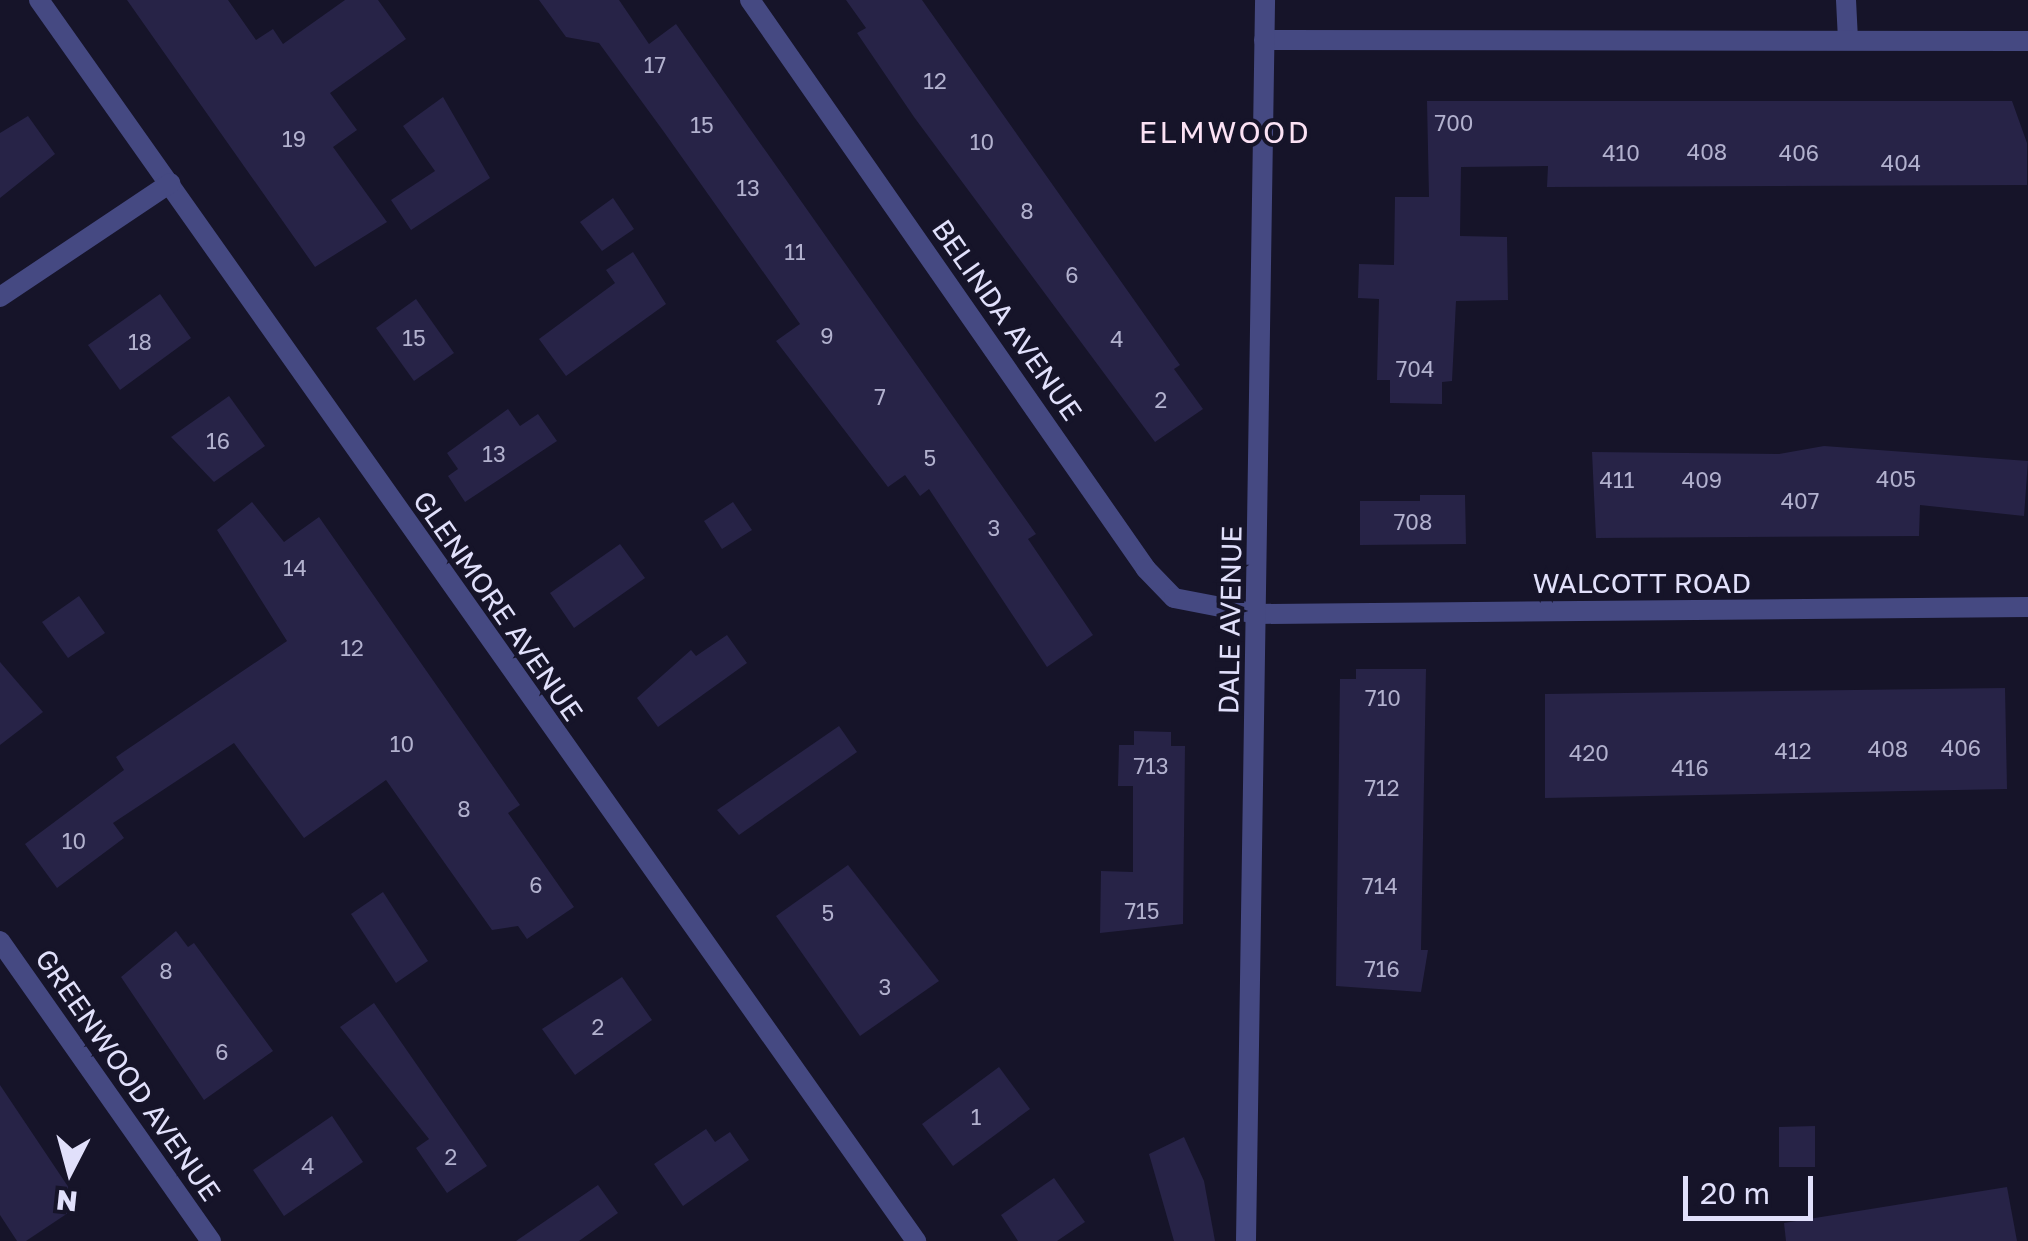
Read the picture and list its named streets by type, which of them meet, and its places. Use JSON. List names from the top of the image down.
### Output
{
  "streets": {
    "street": [
      "BELINDA AVENUE",
      "WALCOTT ROAD",
      "GLENMORE AVENUE",
      "DALE AVENUE",
      "GREENWOOD AVENUE"
    ]
  },
  "crossings": [
    ["BELINDA AVENUE", "WALCOTT ROAD"],
    ["BELINDA AVENUE", "DALE AVENUE"],
    ["WALCOTT ROAD", "DALE AVENUE"]
  ],
  "districts": ["ELMWOOD"],
  "house_numbers": [
    "17",
    "12",
    "700",
    "15",
    "19",
    "10",
    "408",
    "410",
    "406",
    "404",
    "13",
    "8",
    "11",
    "6",
    "9",
    "15",
    "4",
    "18",
    "704",
    "7",
    "2",
    "16",
    "13",
    "5",
    "405",
    "411",
    "409",
    "407",
    "708",
    "3",
    "14",
    "12",
    "710",
    "10",
    "406",
    "408",
    "412",
    "420",
    "713",
    "416",
    "712",
    "8",
    "10",
    "6",
    "714",
    "715",
    "5",
    "716",
    "8",
    "3",
    "2",
    "6",
    "1",
    "2",
    "4"
  ],
  "scale_bar": "20 m",
  "north": "bottom"
}
